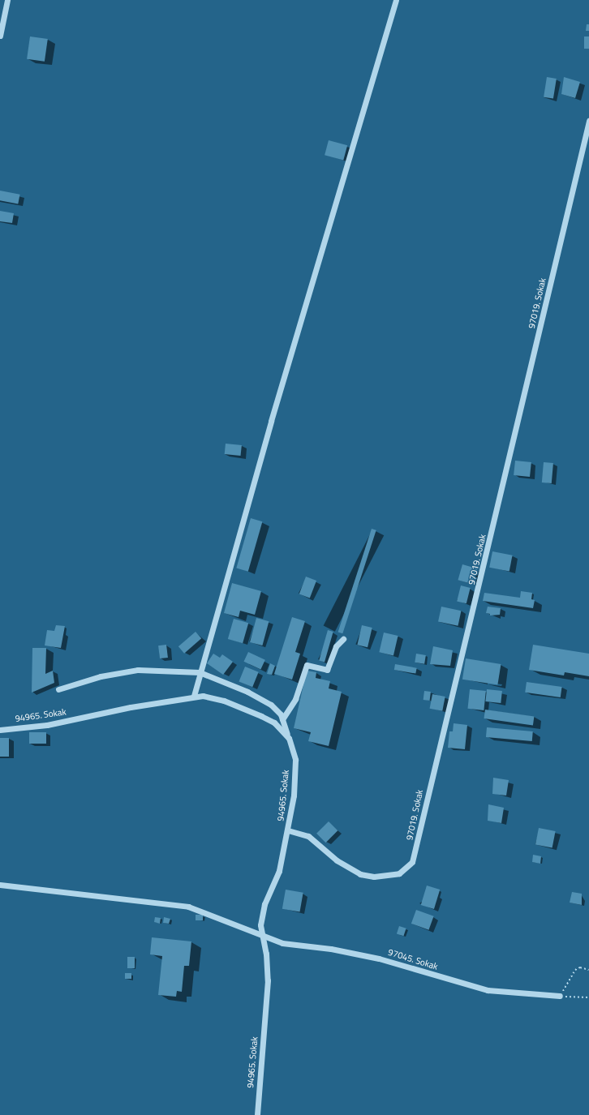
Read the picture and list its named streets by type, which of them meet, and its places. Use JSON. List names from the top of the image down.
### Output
{
  "streets": {
    "street": ["97019. Sokak", "94965. Sokak", "97045. Sokak"]
  },
  "crossings": [
    ["97019. Sokak", "94965. Sokak"],
    ["94965. Sokak", "97045. Sokak"]
  ]
}
